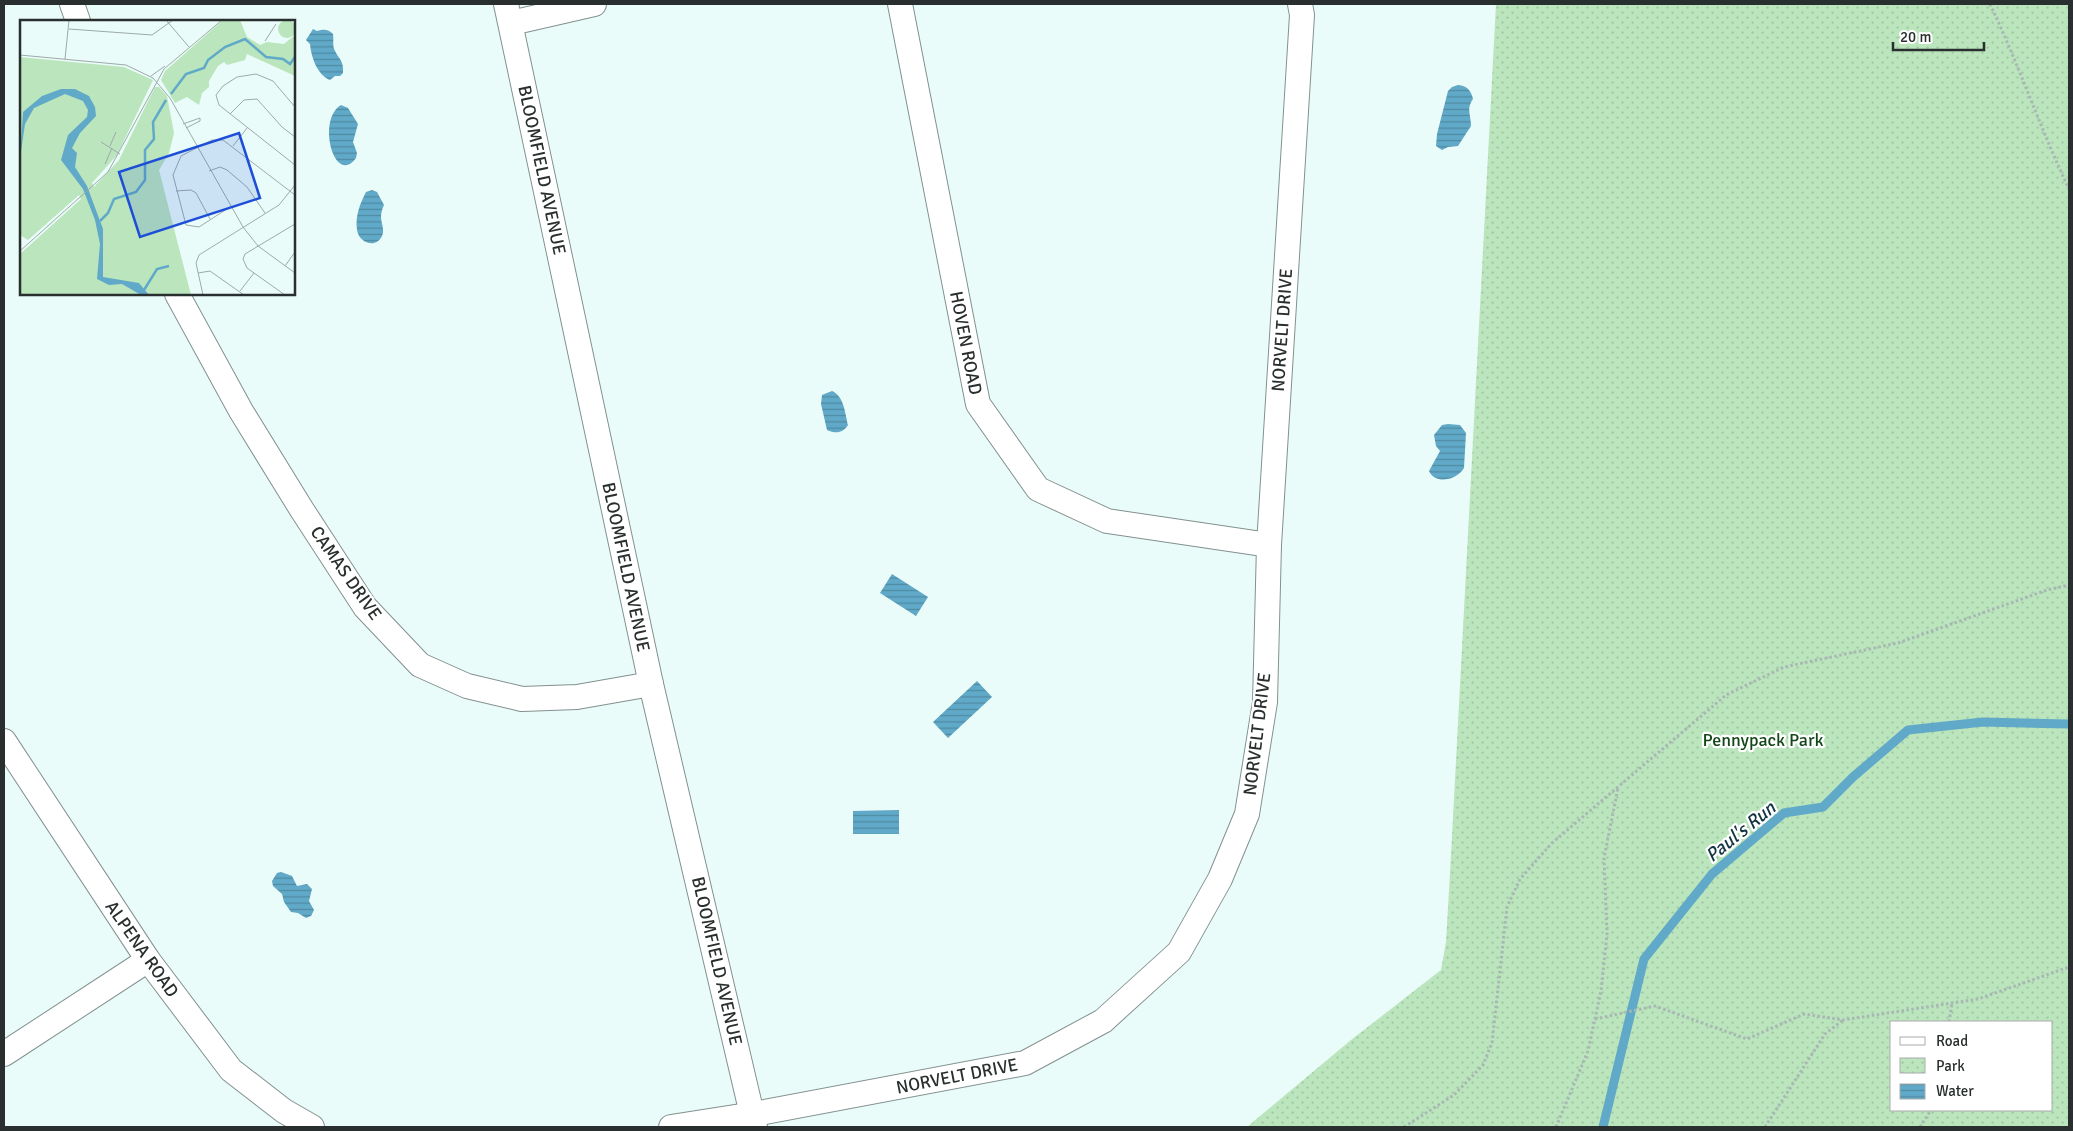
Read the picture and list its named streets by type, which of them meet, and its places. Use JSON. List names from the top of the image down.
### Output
{
  "streets": {
    "street": [
      "BLOOMFIELD AVENUE",
      "NORVELT DRIVE",
      "HOVEN ROAD",
      "CAMAS DRIVE",
      "ALPENA ROAD"
    ]
  },
  "crossings": [
    ["BLOOMFIELD AVENUE", "NORVELT DRIVE"],
    ["BLOOMFIELD AVENUE", "CAMAS DRIVE"],
    ["NORVELT DRIVE", "HOVEN ROAD"]
  ],
  "water": ["Paul's Run"],
  "parks": ["Pennypack Park"],
  "legend": ["Road", "Park", "Water"],
  "scale_bar": "20 m"
}
